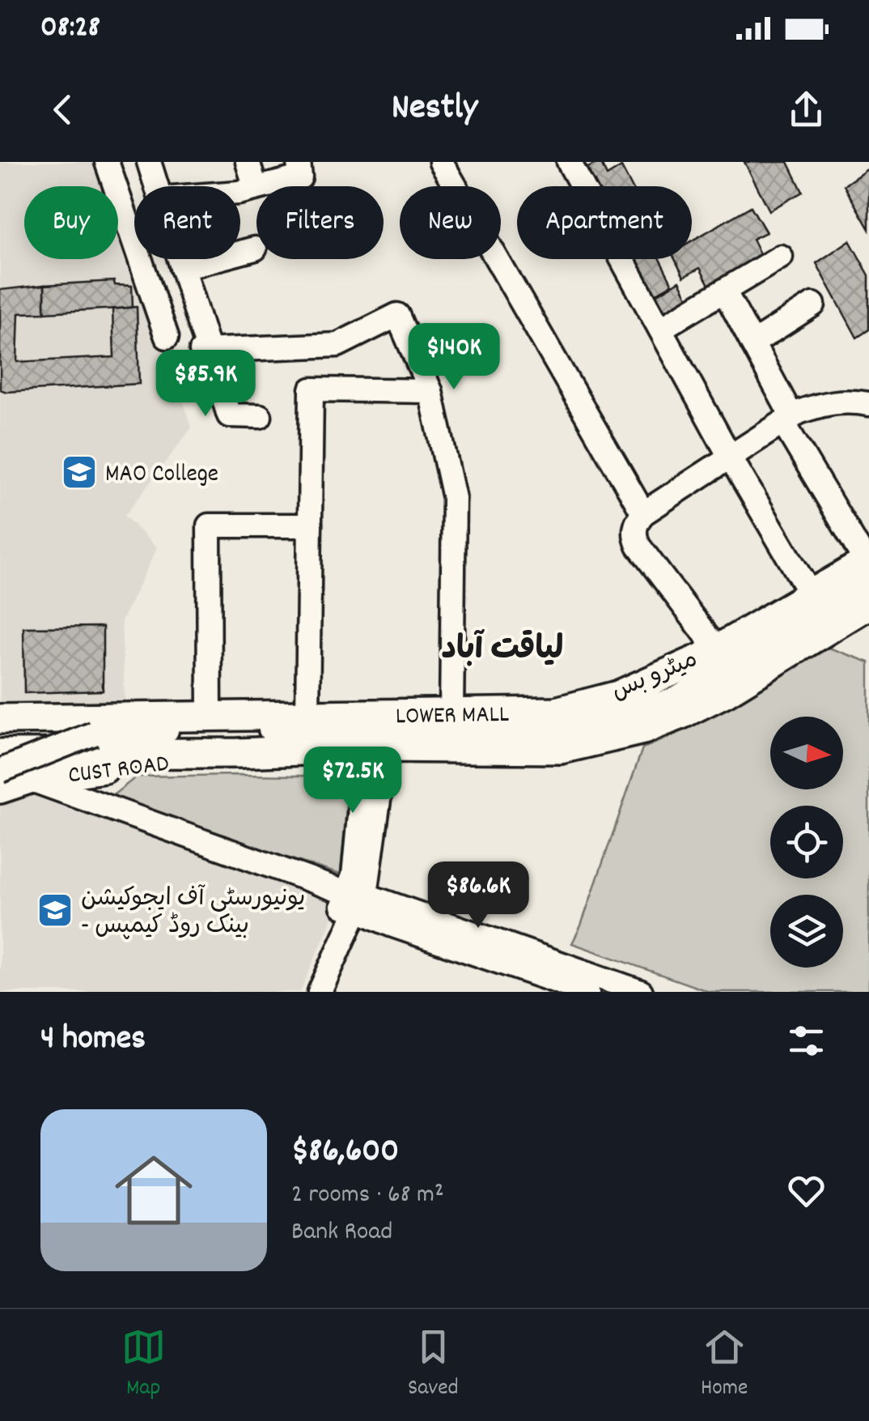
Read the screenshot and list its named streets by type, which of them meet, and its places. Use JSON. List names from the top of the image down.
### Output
{
  "streets": {
    "main road": ["LOWER MALL", "CUST ROAD"],
    "street": ["میٹرو بس"]
  },
  "crossings": [
    ["میٹرو بس", "LOWER MALL"],
    ["LOWER MALL", "CUST ROAD"]
  ],
  "districts": ["لیاقت آباد"],
  "places": {
    "school or university": ["MAO College", "یونیورسٹی آف ایجوکیشن - بینک روڈ کیمپس"]
  },
  "north": "right",
  "page": {
    "status": "08:28",
    "header": "Nestly",
    "chip": [
      "Buy",
      "Rent",
      "Filters",
      "New",
      "Apartment"
    ],
    "price": [
      "$140K",
      "$85.9K",
      "$72.5K",
      "$86.6K"
    ],
    "heading": "4 homes",
    "list": [
      {
        "name": "$86,600",
        "note": "2 rooms · 68 m² · Bank Road"
      }
    ],
    "tabs": ["Map", "Saved", "Home"]
  }
}
